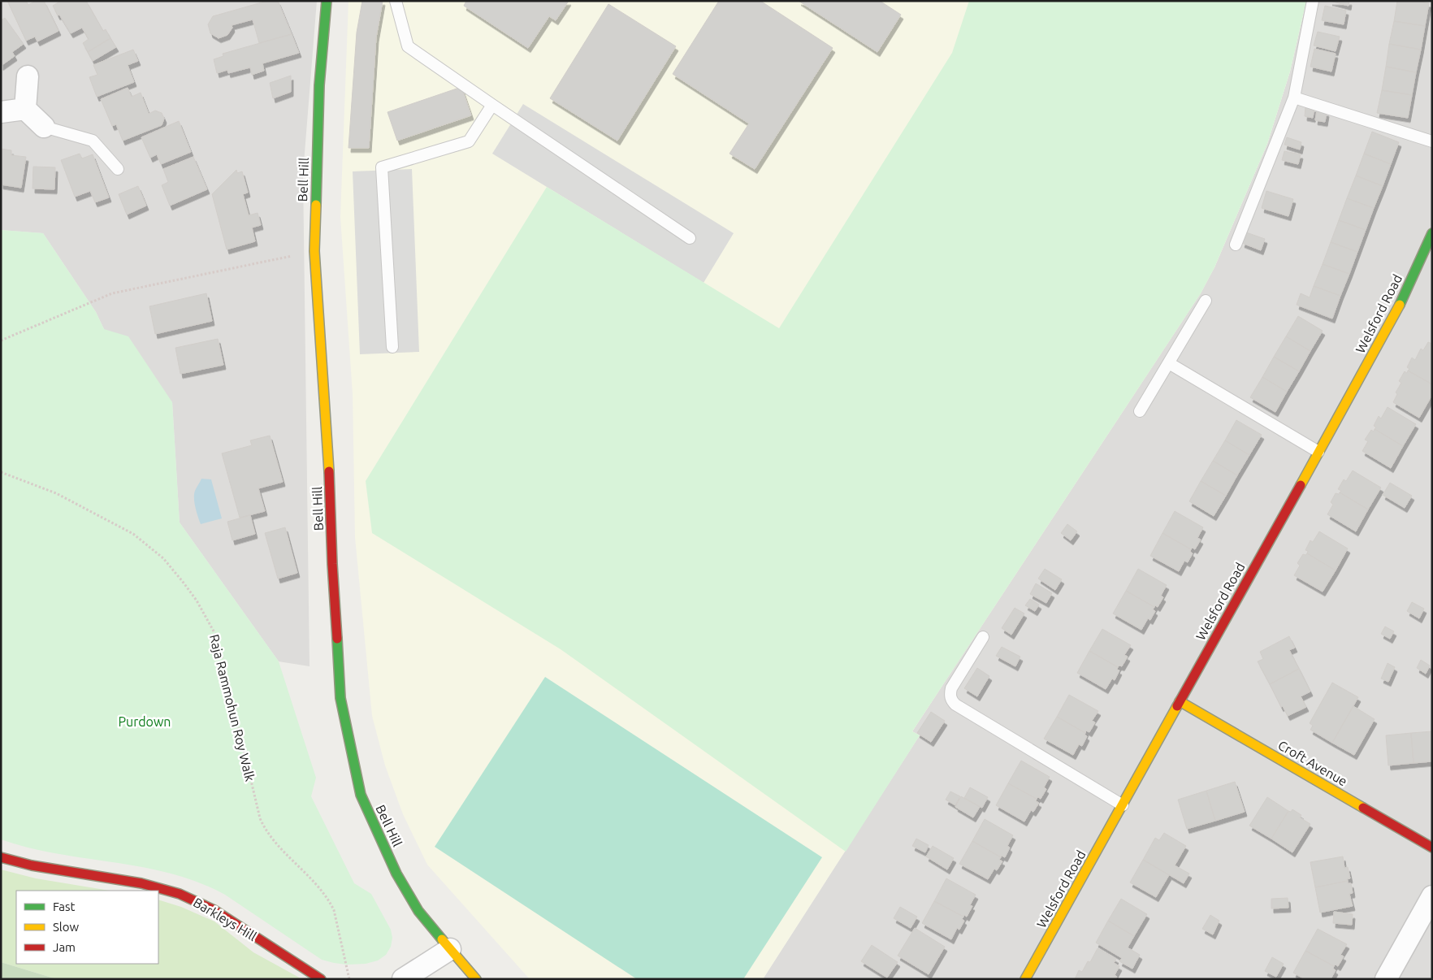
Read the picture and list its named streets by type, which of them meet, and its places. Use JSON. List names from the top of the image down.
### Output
{
  "streets": {
    "street": [
      "Bell Hill",
      "Welsford Road",
      "Croft Avenue",
      "Barkleys Hill"
    ],
    "path": ["Raja Rammohun Roy Walk"]
  },
  "crossings": [
    ["Welsford Road", "Croft Avenue"]
  ],
  "parks": ["Purdown"],
  "legend": ["Fast", "Slow", "Jam"]
}
